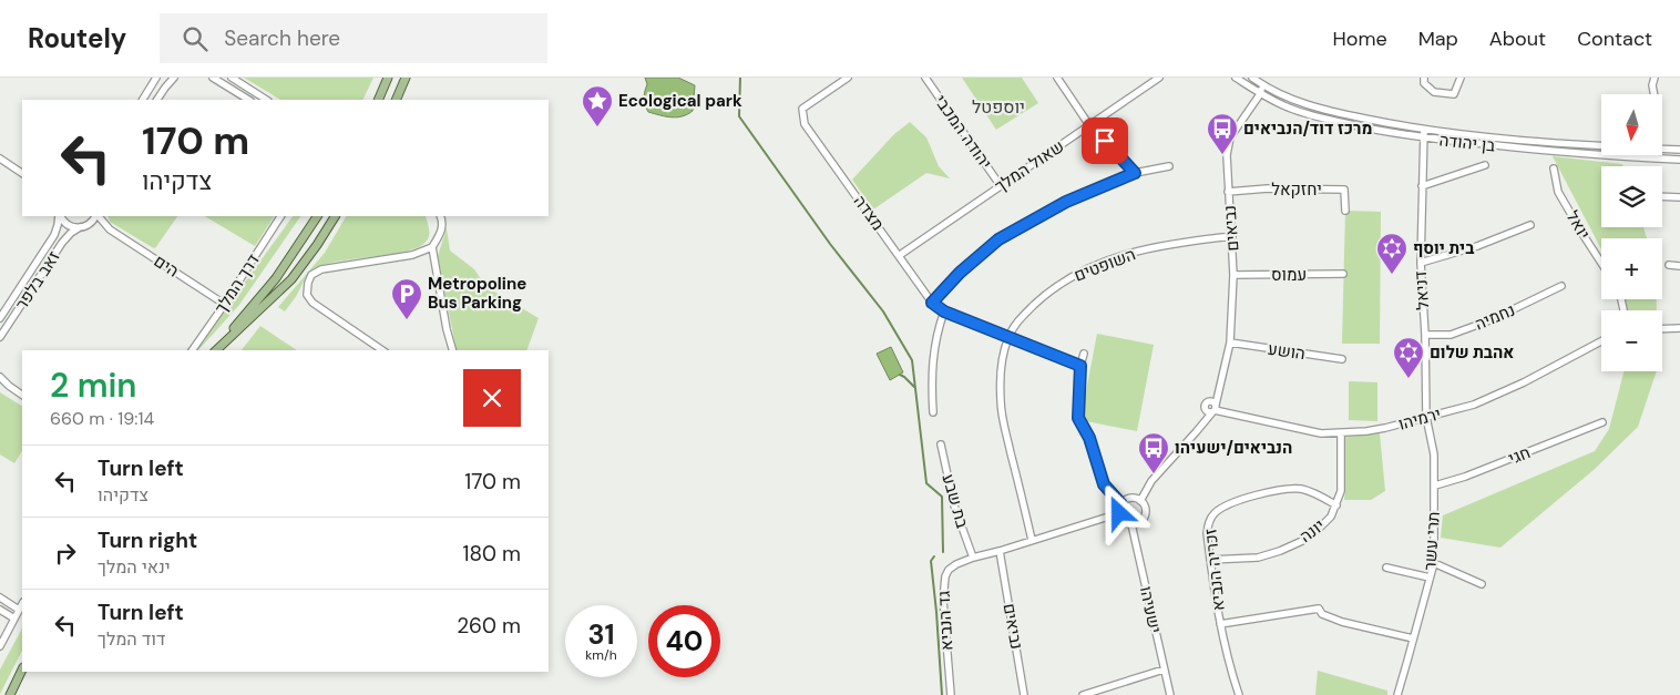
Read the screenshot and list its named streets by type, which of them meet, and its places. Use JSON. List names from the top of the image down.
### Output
{
  "streets": {
    "street": [
      "יהודה המכבי",
      "בן יהודה",
      "שאול המלך",
      "יחזקאל",
      "מצדה",
      "יואל",
      "נביאים",
      "השופטים",
      "הים",
      "עמוס",
      "זאב בלפר",
      "דרך המלך",
      "דניאל",
      "נחמיה",
      "הושע",
      "ירמיהו",
      "חגי",
      "בת שבע",
      "יונה",
      "תרי עשר",
      "זכריה הנביא",
      "ישעיהו",
      "גד הנביא"
    ]
  },
  "crossings": [
    ["יהודה המכבי", "שאול המלך"],
    ["בן יהודה", "נביאים"],
    ["בן יהודה", "דניאל"],
    ["שאול המלך", "מצדה"],
    ["יחזקאל", "נביאים"],
    ["מצדה", "השופטים"],
    ["נביאים", "השופטים"],
    ["נביאים", "עמוס"],
    ["נביאים", "הושע"],
    ["נביאים", "ירמיהו"],
    ["נביאים", "ישעיהו"],
    ["נביאים", "גד הנביא"],
    ["הים", "זאב בלפר"],
    ["הים", "דרך המלך"],
    ["דניאל", "נחמיה"],
    ["דניאל", "ירמיהו"],
    ["דניאל", "תרי עשר"],
    ["ירמיהו", "יונה"],
    ["ירמיהו", "תרי עשר"],
    ["חגי", "תרי עשר"],
    ["בת שבע", "גד הנביא"],
    ["יונה", "זכריה הנביא"]
  ],
  "districts": ["יוספטל"],
  "places": {
    "place": ["Ecological park"],
    "bus stop": ["מרכז דוד/הנביאים", "הנביאים/ישעיהו"],
    "synagogue": ["בית יוסף", "אהבת שלום"],
    "parking": ["Metropoline Bus Parking"]
  },
  "north": "bottom",
  "page": {
    "header": "Routely",
    "search": "Search here",
    "nav": [
      "Home",
      "Map",
      "About",
      "Contact"
    ],
    "map_buttons": ["+", "−"],
    "turn": ["170 m", "צדקיהו"],
    "heading": ["2 min", "660 m · 19:14"],
    "list": [
      {
        "name": "Turn left",
        "note": "צדקיהו",
        "value": "170 m"
      },
      {
        "name": "Turn right",
        "note": "ינאי המלך",
        "value": "180 m"
      },
      {
        "name": "Turn left",
        "note": "דוד המלך",
        "value": "260 m"
      }
    ],
    "speed": "31 km/h",
    "limit": "40"
  }
}
